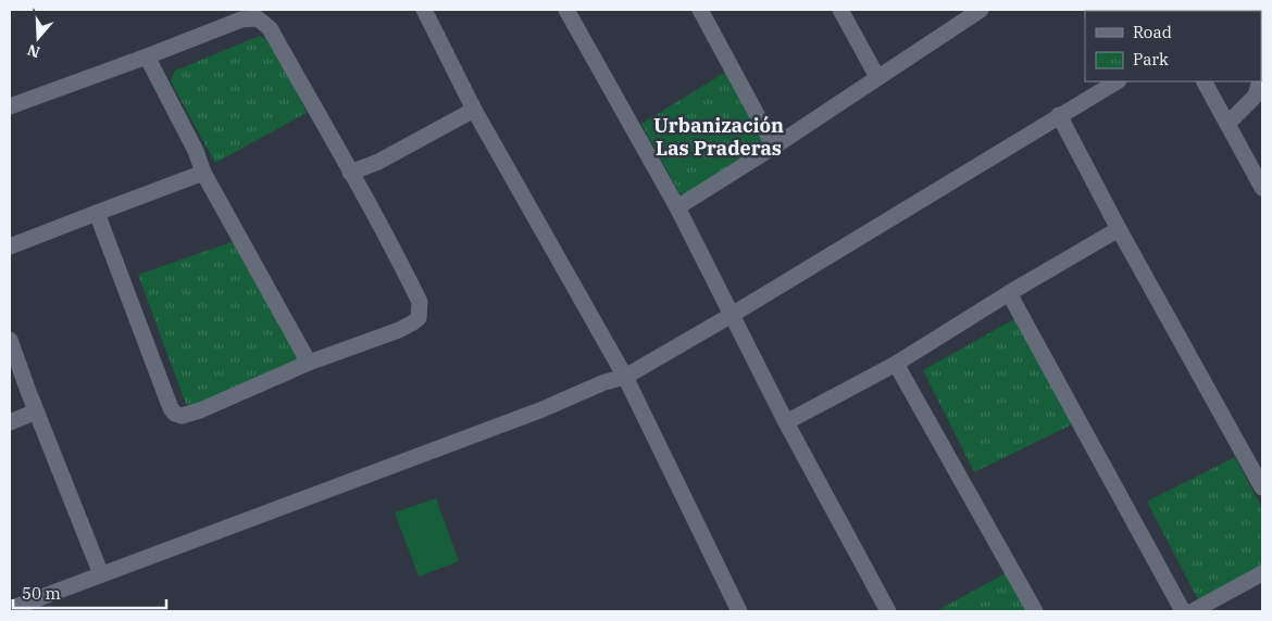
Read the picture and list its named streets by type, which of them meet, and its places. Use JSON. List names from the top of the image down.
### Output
{
  "districts": ["Urbanización Las Praderas"],
  "legend": ["Road", "Park"],
  "scale_bar": "50 m",
  "north": "bottom"
}
